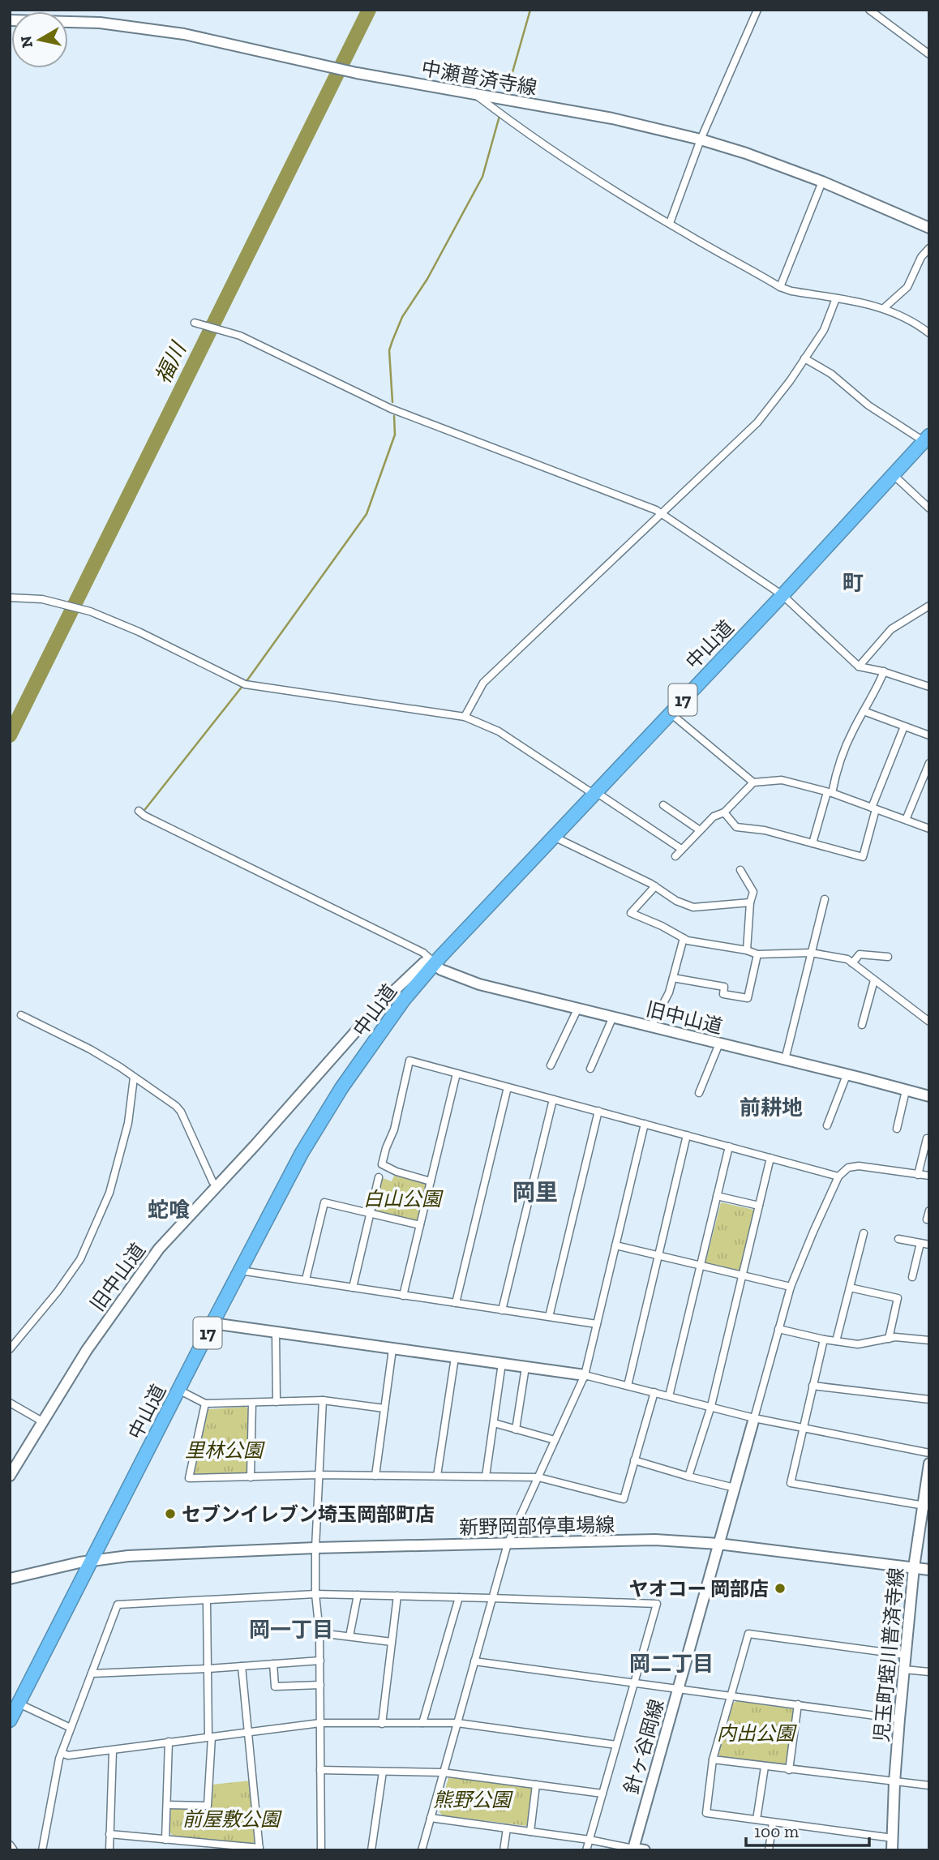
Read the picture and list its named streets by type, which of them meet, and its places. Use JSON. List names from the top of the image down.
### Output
{
  "streets": {
    "highway": ["中山道", "17"],
    "main road": [
      "中瀬普済寺線",
      "旧中山道",
      "新野岡部停車場線",
      "児玉町蛭川普済寺線",
      "針ヶ谷岡線"
    ]
  },
  "crossings": [
    ["中山道", "旧中山道"],
    ["中山道", "新野岡部停車場線"],
    ["新野岡部停車場線", "児玉町蛭川普済寺線"],
    ["新野岡部停車場線", "針ヶ谷岡線"]
  ],
  "districts": [
    "町",
    "前耕地",
    "岡里",
    "蛇喰",
    "岡一丁目",
    "岡二丁目"
  ],
  "water": ["福川"],
  "parks": [
    "白山公園",
    "里林公園",
    "内出公園",
    "熊野公園",
    "前屋敷公園"
  ],
  "places": ["セブンイレブン埼玉岡部町店", "ヤオコー 岡部店"],
  "scale_bar": "100 m",
  "north": "left"
}
